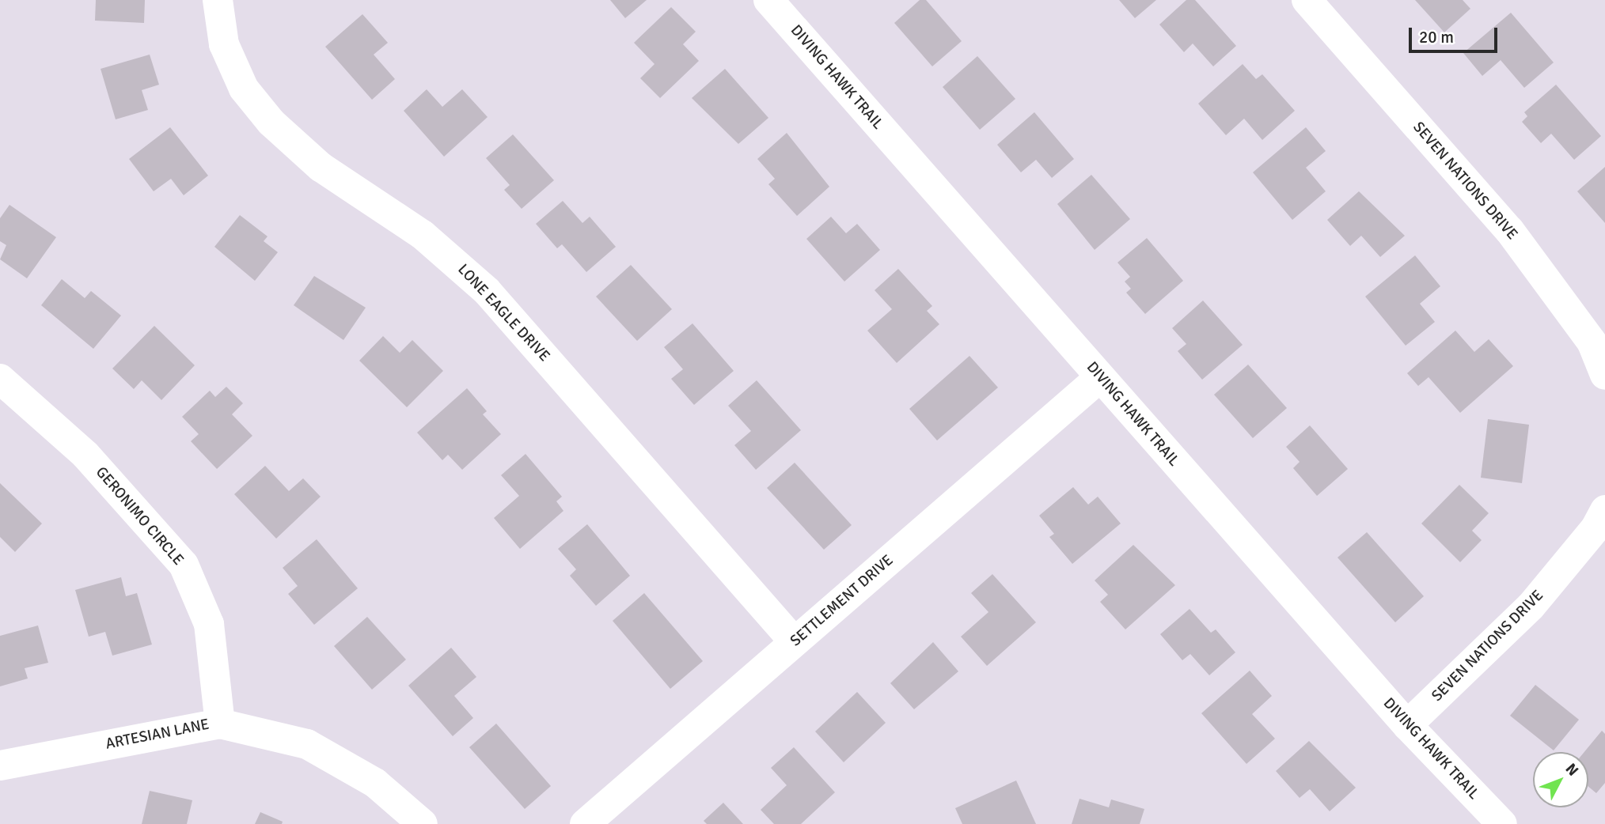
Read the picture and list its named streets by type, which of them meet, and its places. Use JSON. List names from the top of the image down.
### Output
{
  "streets": {
    "street": [
      "DIVING HAWK TRAIL",
      "SEVEN NATIONS DRIVE",
      "LONE EAGLE DRIVE",
      "GERONIMO CIRCLE",
      "SETTLEMENT DRIVE",
      "ARTESIAN LANE"
    ]
  },
  "crossings": [
    ["DIVING HAWK TRAIL", "SEVEN NATIONS DRIVE"],
    ["DIVING HAWK TRAIL", "SETTLEMENT DRIVE"],
    ["LONE EAGLE DRIVE", "SETTLEMENT DRIVE"],
    ["GERONIMO CIRCLE", "ARTESIAN LANE"]
  ],
  "scale_bar": "20 m",
  "north": "top right"
}
